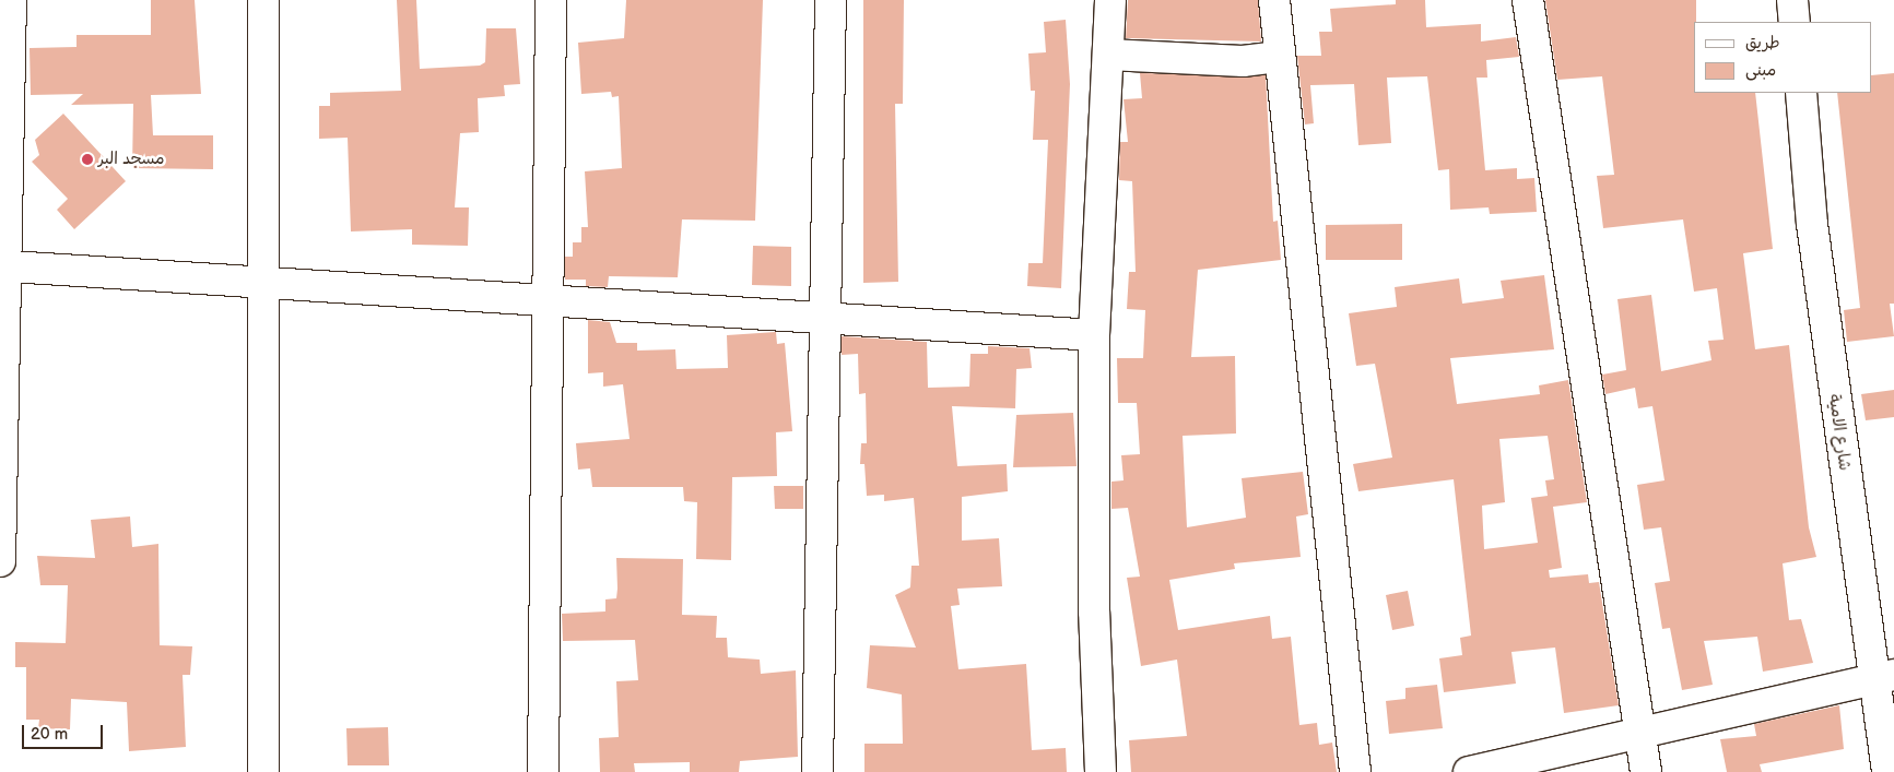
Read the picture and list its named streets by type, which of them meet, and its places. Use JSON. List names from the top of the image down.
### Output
{
  "streets": {
    "street": ["شارع الامية"]
  },
  "places": ["مسجد البر"],
  "legend": ["طريق", "مبنى"],
  "scale_bar": "20 m"
}
